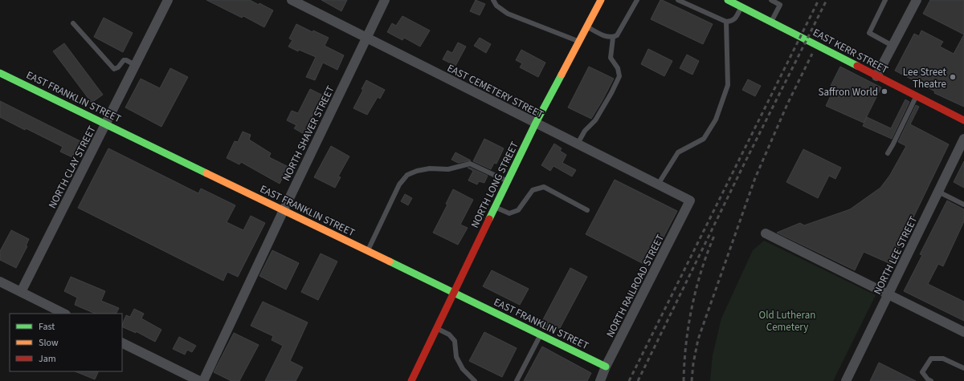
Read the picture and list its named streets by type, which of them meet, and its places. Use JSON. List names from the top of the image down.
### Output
{
  "streets": {
    "street": [
      "EAST KERR STREET",
      "EAST CEMETERY STREET",
      "EAST FRANKLIN STREET",
      "NORTH SHAVER STREET",
      "NORTH CLAY STREET",
      "NORTH LONG STREET",
      "NORTH LEE STREET",
      "NORTH RAILROAD STREET"
    ]
  },
  "crossings": [
    ["EAST CEMETERY STREET", "NORTH SHAVER STREET"],
    ["EAST CEMETERY STREET", "NORTH LONG STREET"],
    ["EAST CEMETERY STREET", "NORTH RAILROAD STREET"],
    ["EAST FRANKLIN STREET", "NORTH SHAVER STREET"],
    ["EAST FRANKLIN STREET", "NORTH CLAY STREET"],
    ["EAST FRANKLIN STREET", "NORTH LONG STREET"],
    ["EAST FRANKLIN STREET", "NORTH RAILROAD STREET"]
  ],
  "parks": ["Old Lutheran Cemetery"],
  "places": ["Lee Street Theatre", "Saffron World"],
  "legend": ["Fast", "Slow", "Jam"]
}
